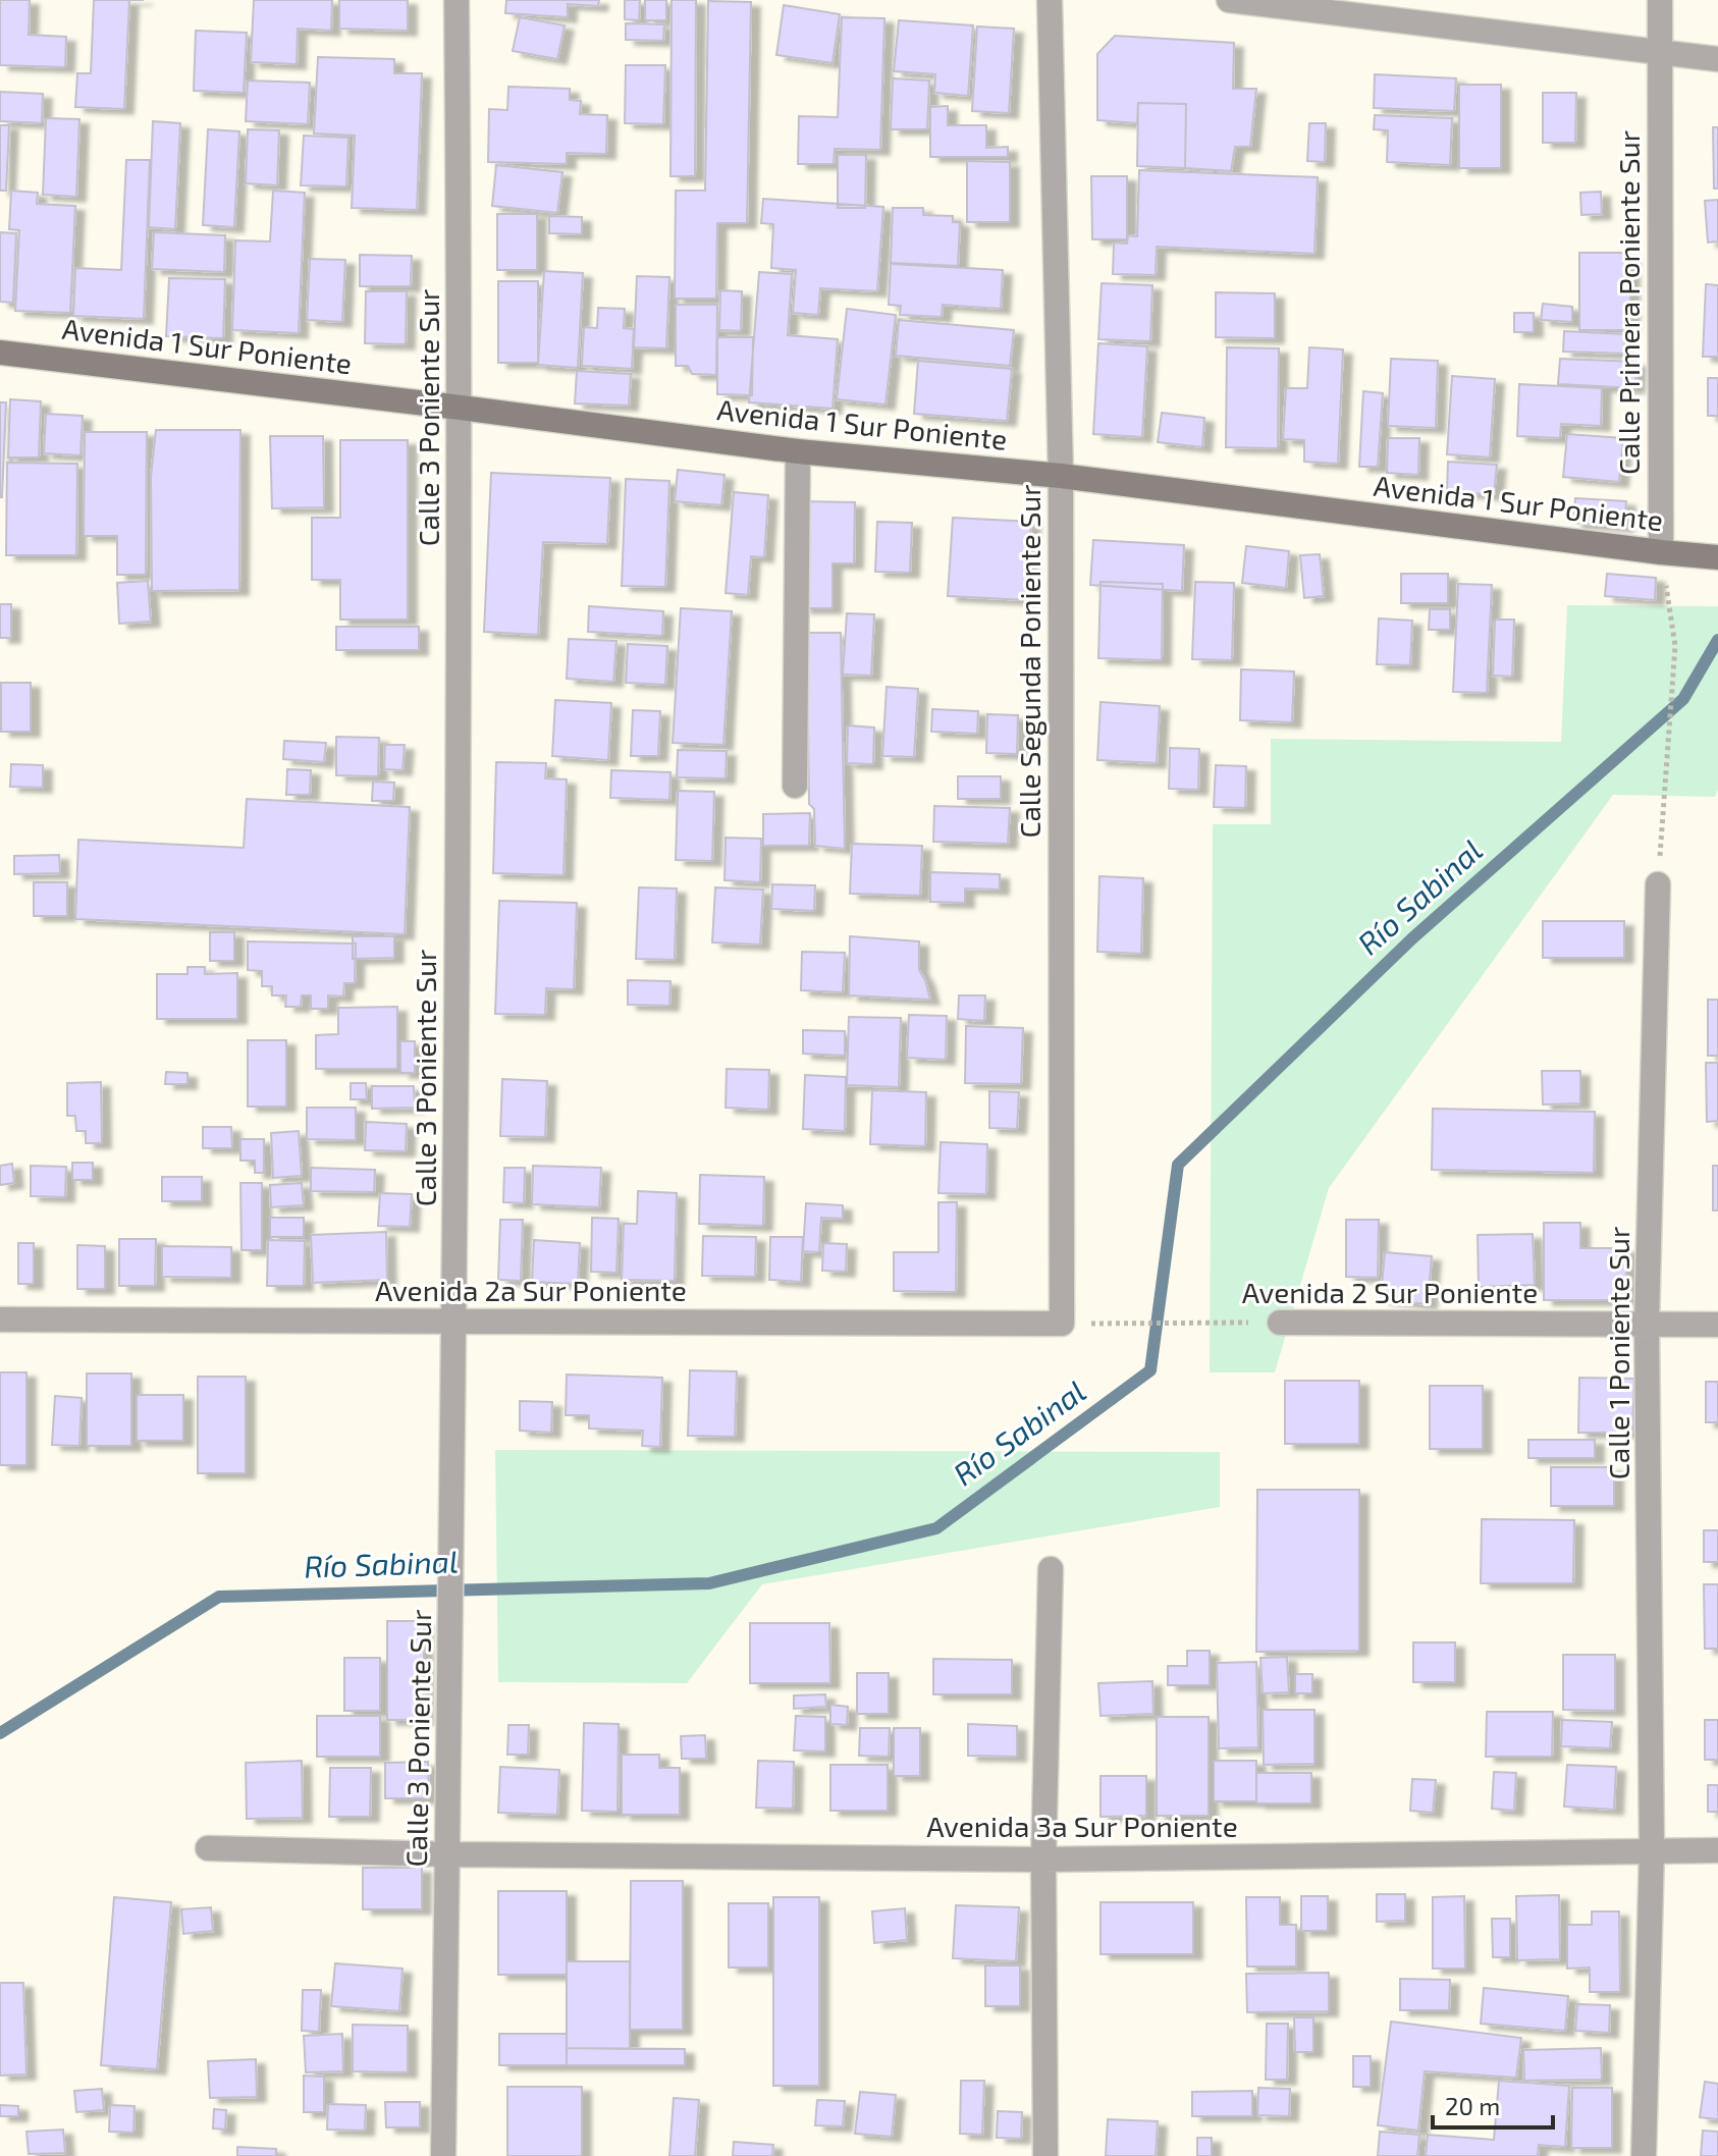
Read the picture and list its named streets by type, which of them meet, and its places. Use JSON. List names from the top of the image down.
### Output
{
  "streets": {
    "street": [
      "Calle Primera Poniente Sur",
      "Avenida 1 Sur Poniente",
      "Calle 3 Poniente Sur",
      "Calle Segunda Poniente Sur",
      "Avenida 2a Sur Poniente",
      "Avenida 2 Sur Poniente",
      "Calle 1 Poniente Sur",
      "Avenida 3a Sur Poniente"
    ]
  },
  "crossings": [
    ["Calle Primera Poniente Sur", "Avenida 1 Sur Poniente"],
    ["Avenida 1 Sur Poniente", "Calle 3 Poniente Sur"],
    ["Avenida 1 Sur Poniente", "Calle Segunda Poniente Sur"],
    ["Calle 3 Poniente Sur", "Avenida 2a Sur Poniente"],
    ["Calle 3 Poniente Sur", "Avenida 3a Sur Poniente"],
    ["Calle Segunda Poniente Sur", "Avenida 2a Sur Poniente"],
    ["Calle Segunda Poniente Sur", "Avenida 2 Sur Poniente"],
    ["Avenida 2a Sur Poniente", "Avenida 2 Sur Poniente"],
    ["Avenida 2 Sur Poniente", "Calle 1 Poniente Sur"],
    ["Calle 1 Poniente Sur", "Avenida 3a Sur Poniente"]
  ],
  "water": ["Río Sabinal"],
  "scale_bar": "20 m"
}
